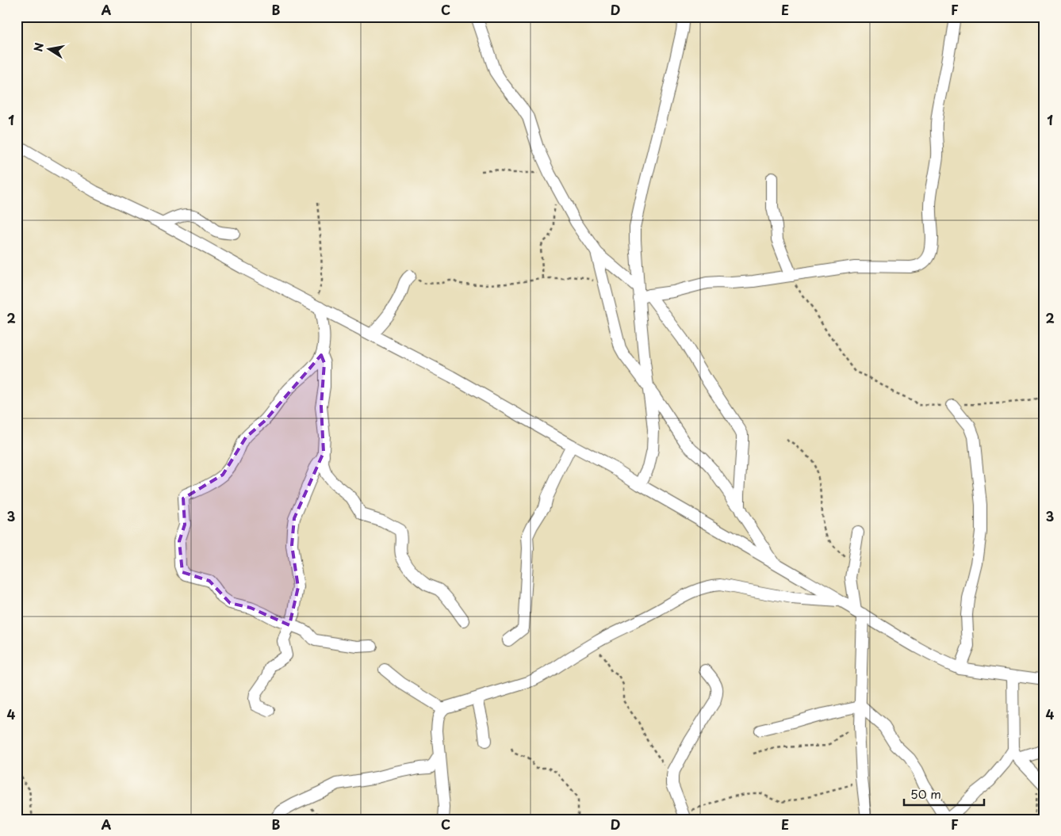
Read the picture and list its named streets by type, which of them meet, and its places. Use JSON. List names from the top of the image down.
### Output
{
  "scale_bar": "50 m",
  "north": "left",
  "grid": {
    "columns": [
      "A",
      "B",
      "C",
      "D",
      "E",
      "F"
    ],
    "rows": [
      "1",
      "2",
      "3",
      "4"
    ]
  }
}
